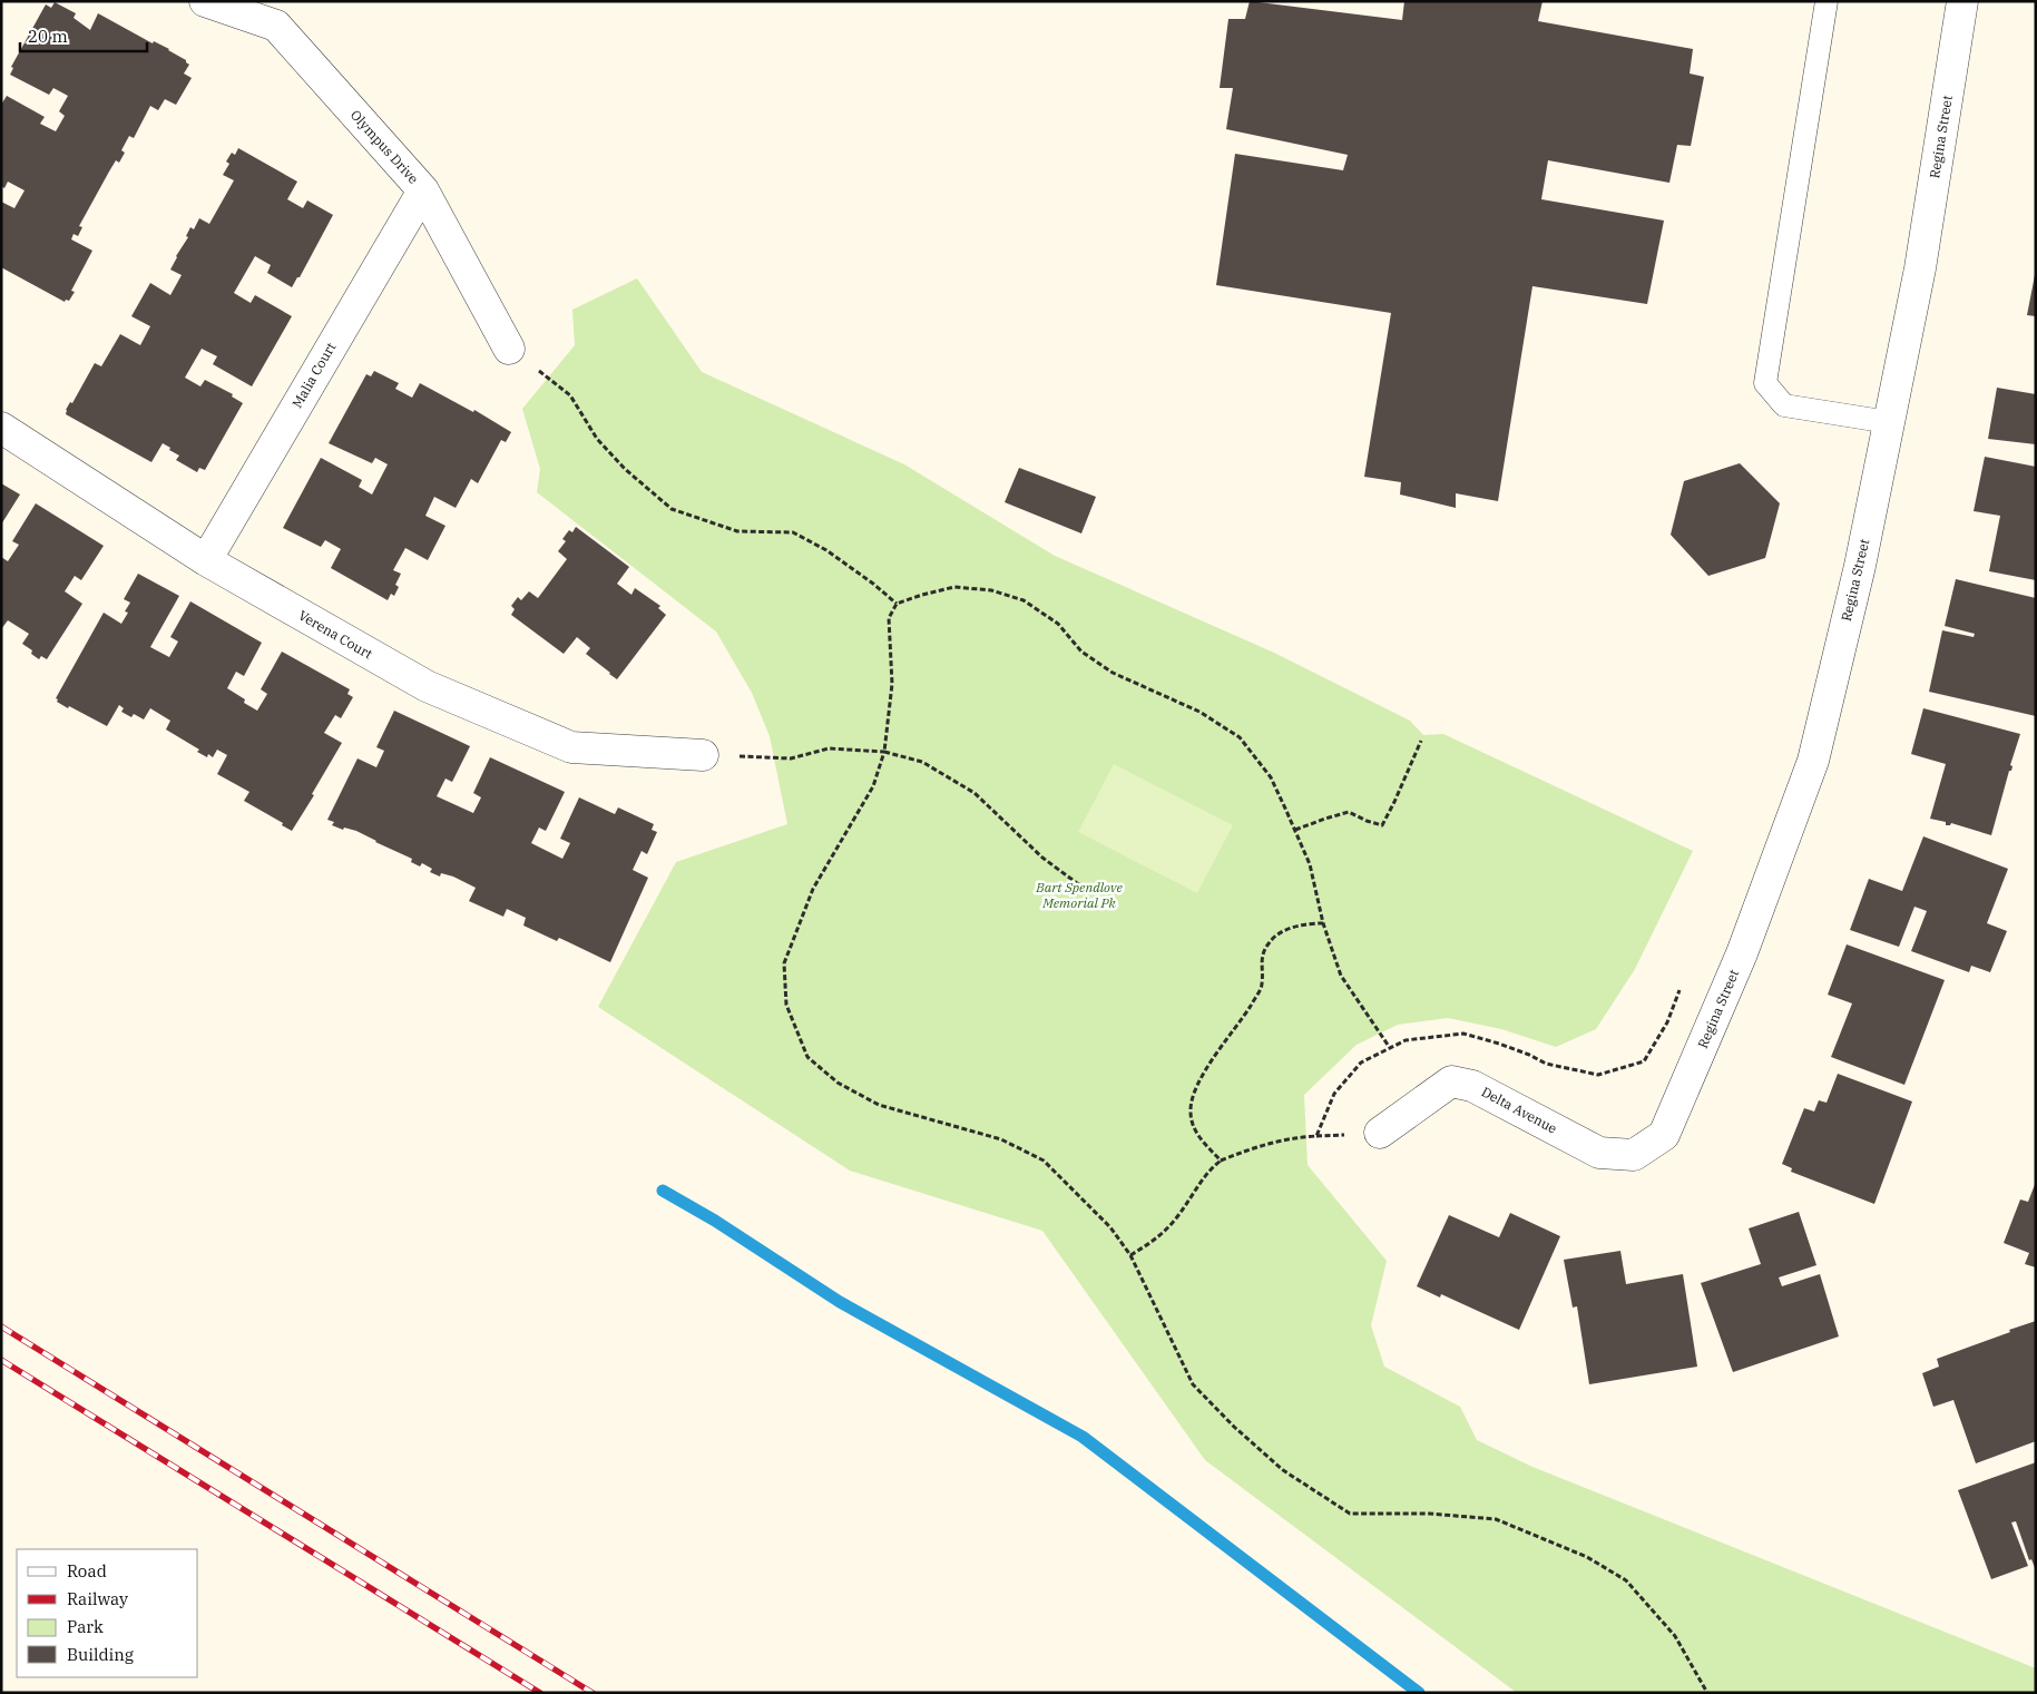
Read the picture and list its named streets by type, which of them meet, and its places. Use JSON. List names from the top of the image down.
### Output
{
  "streets": {
    "street": [
      "Regina Street",
      "Olympus Drive",
      "Malia Court",
      "Verena Court",
      "Delta Avenue"
    ]
  },
  "crossings": [
    ["Regina Street", "Delta Avenue"],
    ["Olympus Drive", "Malia Court"],
    ["Malia Court", "Verena Court"]
  ],
  "parks": ["Bart Spendlove Memorial Pk"],
  "legend": [
    "Road",
    "Railway",
    "Park",
    "Building"
  ],
  "scale_bar": "20 m"
}
